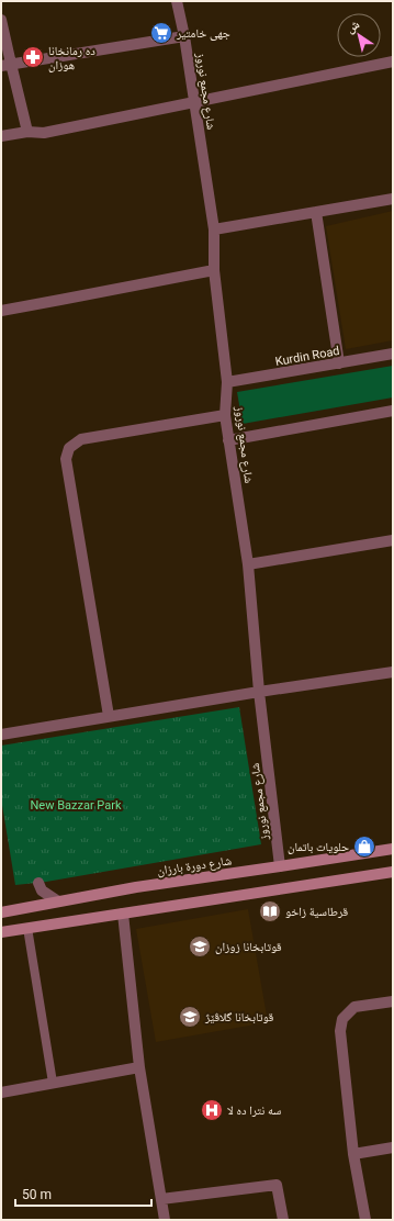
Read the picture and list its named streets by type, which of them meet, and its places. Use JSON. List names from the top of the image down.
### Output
{
  "streets": {
    "main road": ["شارع دورة بارزان"],
    "street": ["شارع مجمع نوروز", "Kurdin Road"]
  },
  "crossings": [
    ["شارع مجمع نوروز", "Kurdin Road"],
    ["شارع مجمع نوروز", "شارع دورة بارزان"]
  ],
  "parks": ["New Bazzar Park"],
  "places": {
    "supermarket": ["جهى خامتير"],
    "pharmacy": ["ده رمانخانا هوزان"],
    "shop": ["حلويات باتمان"],
    "library": ["قرطاسية زاخو"],
    "school or university": ["قوتابخانا زوزان", "قوتابخانا گلاڤێژ"],
    "hospital": ["سه نترا ده لا"]
  },
  "scale_bar": "50 m",
  "north": "top left"
}
